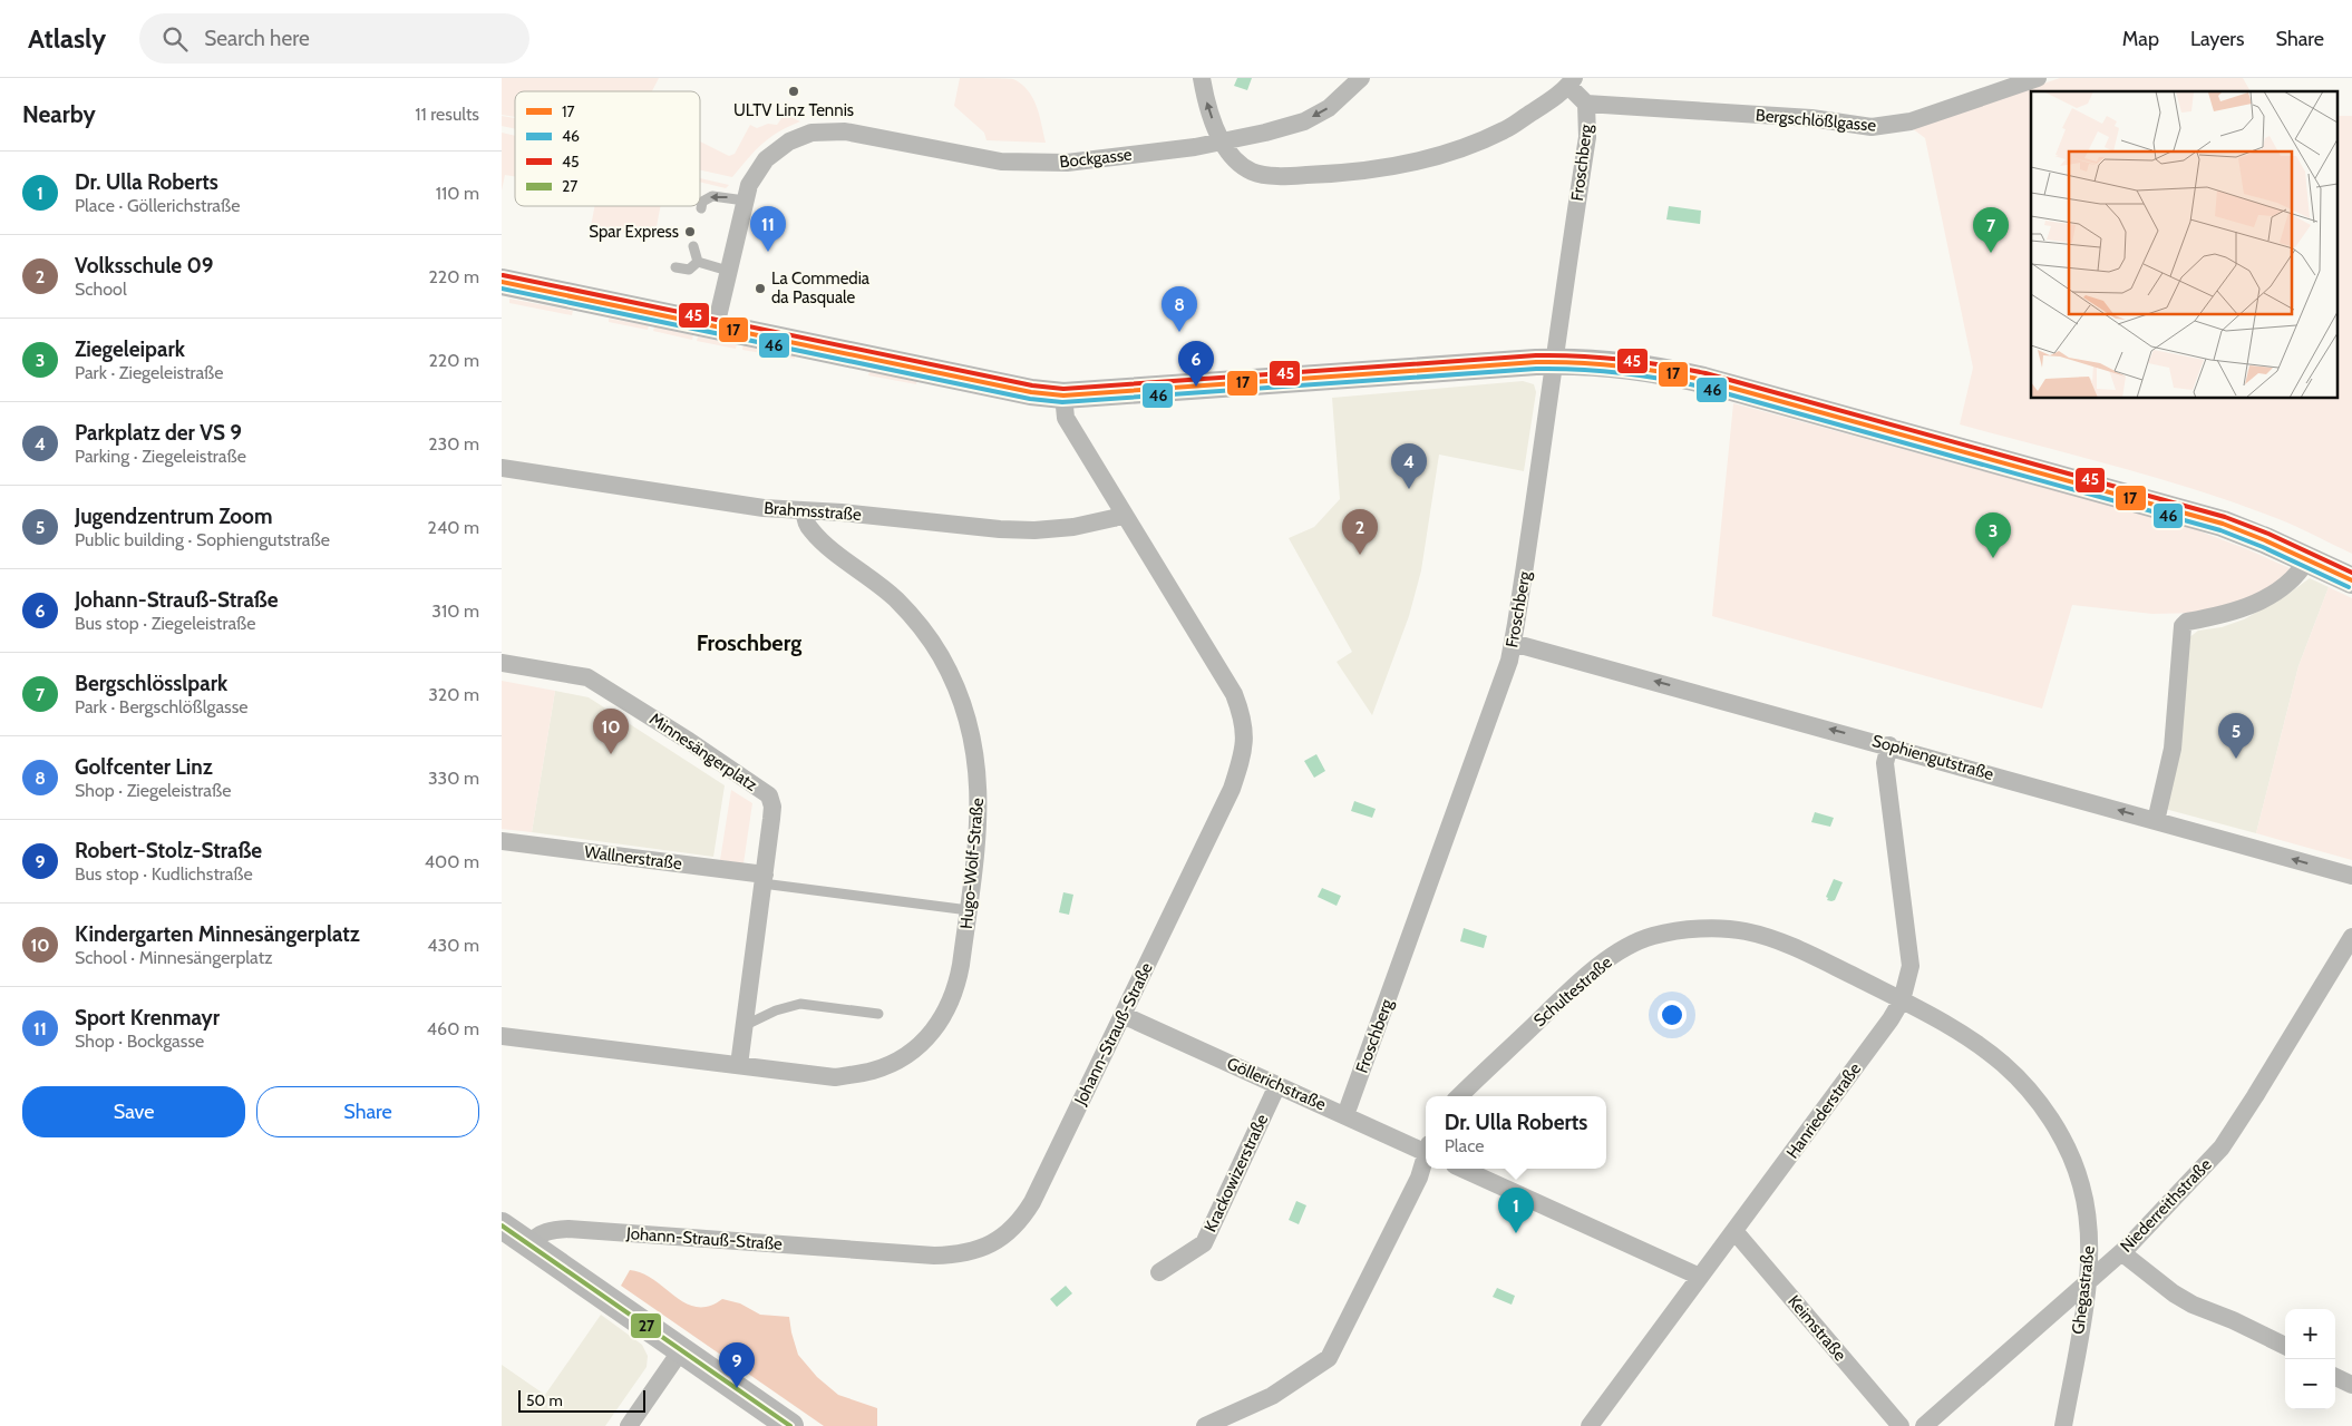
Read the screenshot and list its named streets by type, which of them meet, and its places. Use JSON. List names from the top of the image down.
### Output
{
  "streets": {
    "street": [
      "Bergschlößlgasse",
      "Bockgasse",
      "Froschberg",
      "Brahmsstraße",
      "Minnesängerplatz",
      "Sophiengutstraße",
      "Wallnerstraße",
      "Hugo-Wolf-Straße",
      "Schultestraße",
      "Johann-Strauß-Straße",
      "Göllerichstraße",
      "Hanriederstraße",
      "Krackowizerstraße",
      "Niederreithstraße",
      "Ghegastraße",
      "Keimstraße"
    ]
  },
  "crossings": [
    ["Bergschlößlgasse", "Froschberg"],
    ["Froschberg", "Sophiengutstraße"],
    ["Froschberg", "Göllerichstraße"],
    ["Brahmsstraße", "Hugo-Wolf-Straße"],
    ["Brahmsstraße", "Johann-Strauß-Straße"],
    ["Minnesängerplatz", "Wallnerstraße"],
    ["Sophiengutstraße", "Hanriederstraße"],
    ["Schultestraße", "Hanriederstraße"],
    ["Schultestraße", "Ghegastraße"],
    ["Johann-Strauß-Straße", "Göllerichstraße"],
    ["Göllerichstraße", "Krackowizerstraße"],
    ["Hanriederstraße", "Ghegastraße"],
    ["Hanriederstraße", "Keimstraße"],
    ["Niederreithstraße", "Ghegastraße"]
  ],
  "one_way": ["Sophiengutstraße"],
  "districts": ["Froschberg"],
  "places": ["ULTV Linz Tennis", "Spar Express", "La Commedia da Pasquale"],
  "lines": [
    "transit line 45",
    "transit line 17",
    "transit line 46",
    "transit line 27"
  ],
  "legend": [
    "17",
    "46",
    "45",
    "27"
  ],
  "scale_bar": "50 m",
  "page": {
    "header": "Atlasly",
    "search": "Search here",
    "nav": ["Map", "Layers", "Share"],
    "heading": ["Nearby", "11 results"],
    "list": [
      {
        "mark": "1",
        "name": "Dr. Ulla Roberts",
        "note": "Place · Göllerichstraße",
        "value": "110 m"
      },
      {
        "mark": "2",
        "name": "Volksschule 09",
        "note": "School",
        "value": "220 m"
      },
      {
        "mark": "3",
        "name": "Ziegeleipark",
        "note": "Park · Ziegeleistraße",
        "value": "220 m"
      },
      {
        "mark": "4",
        "name": "Parkplatz der VS 9",
        "note": "Parking · Ziegeleistraße",
        "value": "230 m"
      },
      {
        "mark": "5",
        "name": "Jugendzentrum Zoom",
        "note": "Public building · Sophiengutstraße",
        "value": "240 m"
      },
      {
        "mark": "6",
        "name": "Johann-Strauß-Straße",
        "note": "Bus stop · Ziegeleistraße",
        "value": "310 m"
      },
      {
        "mark": "7",
        "name": "Bergschlösslpark",
        "note": "Park · Bergschlößlgasse",
        "value": "320 m"
      },
      {
        "mark": "8",
        "name": "Golfcenter Linz",
        "note": "Shop · Ziegeleistraße",
        "value": "330 m"
      },
      {
        "mark": "9",
        "name": "Robert-Stolz-Straße",
        "note": "Bus stop · Kudlichstraße",
        "value": "400 m"
      },
      {
        "mark": "10",
        "name": "Kindergarten Minnesängerplatz",
        "note": "School · Minnesängerplatz",
        "value": "430 m"
      },
      {
        "mark": "11",
        "name": "Sport Krenmayr",
        "note": "Shop · Bockgasse",
        "value": "460 m"
      }
    ],
    "pins": [
      "11",
      "7",
      "8",
      "6",
      "4",
      "2",
      "3",
      "10",
      "5",
      "1",
      "9"
    ],
    "buttons": ["Save", "Share"],
    "popup": ["Dr. Ulla Roberts", "Place"],
    "map_buttons": ["+", "−"],
    "scale": "50 m"
  }
}
